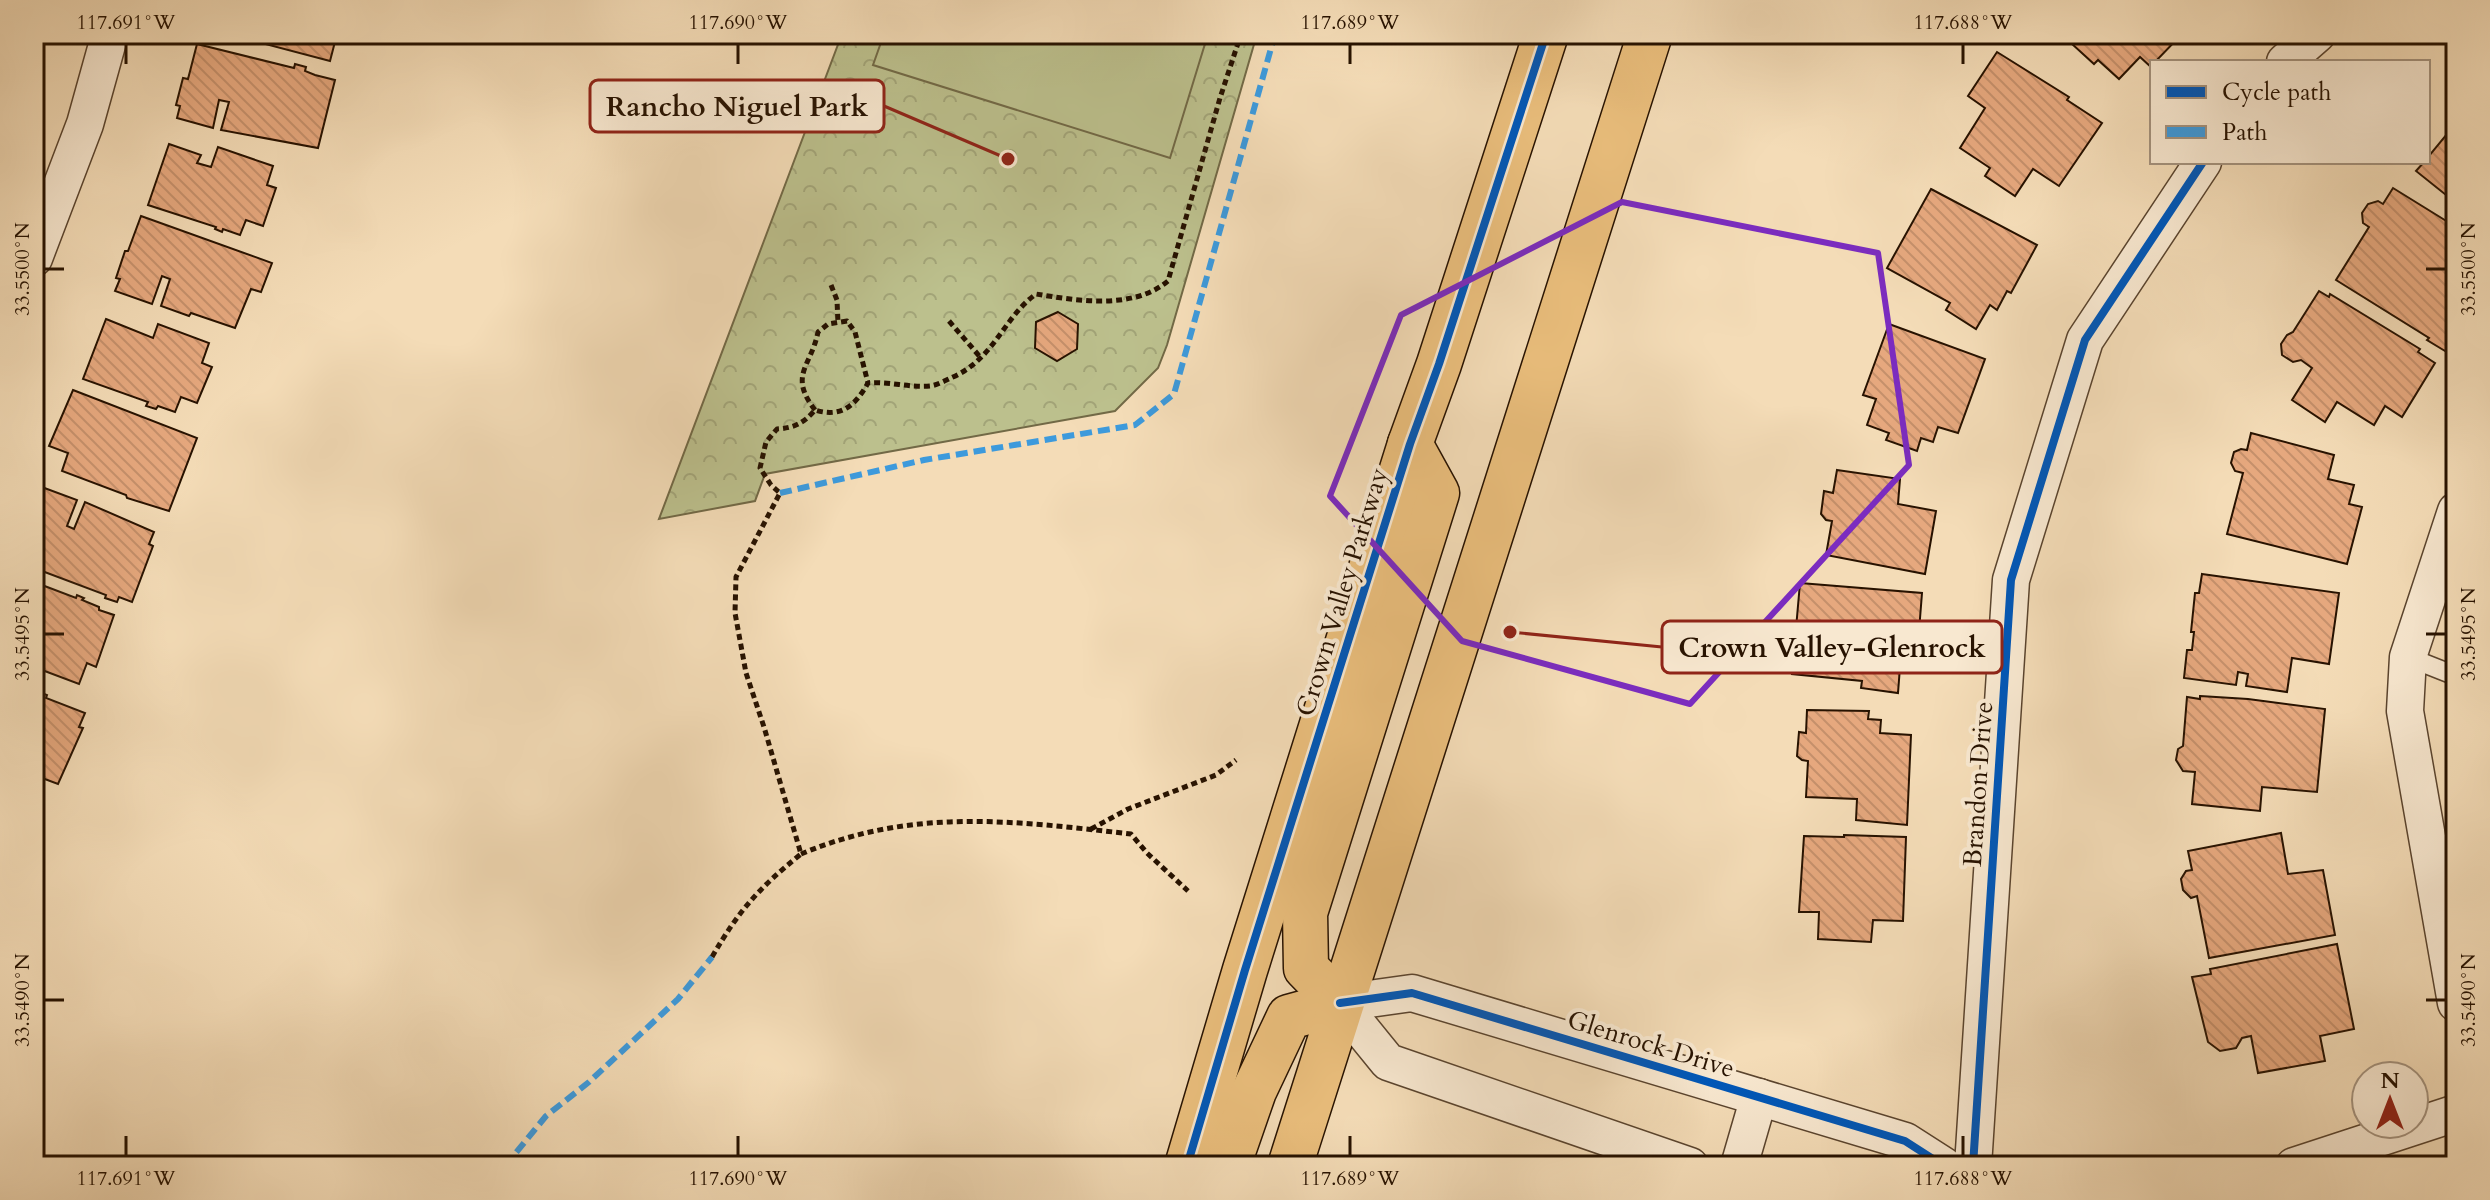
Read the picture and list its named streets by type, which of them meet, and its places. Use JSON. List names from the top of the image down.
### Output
{
  "streets": {
    "main road": ["Crown Valley Parkway"],
    "street": ["Brandon Drive", "Glenrock Drive"]
  },
  "places": ["Rancho Niguel Park", "Crown Valley-Glenrock"],
  "legend": ["Cycle path", "Path"],
  "north": "top",
  "coordinates": [
    "117.691°W",
    "117.690°W",
    "117.689°W",
    "117.688°W",
    "33.5500°N",
    "33.5495°N",
    "33.5490°N"
  ]
}
